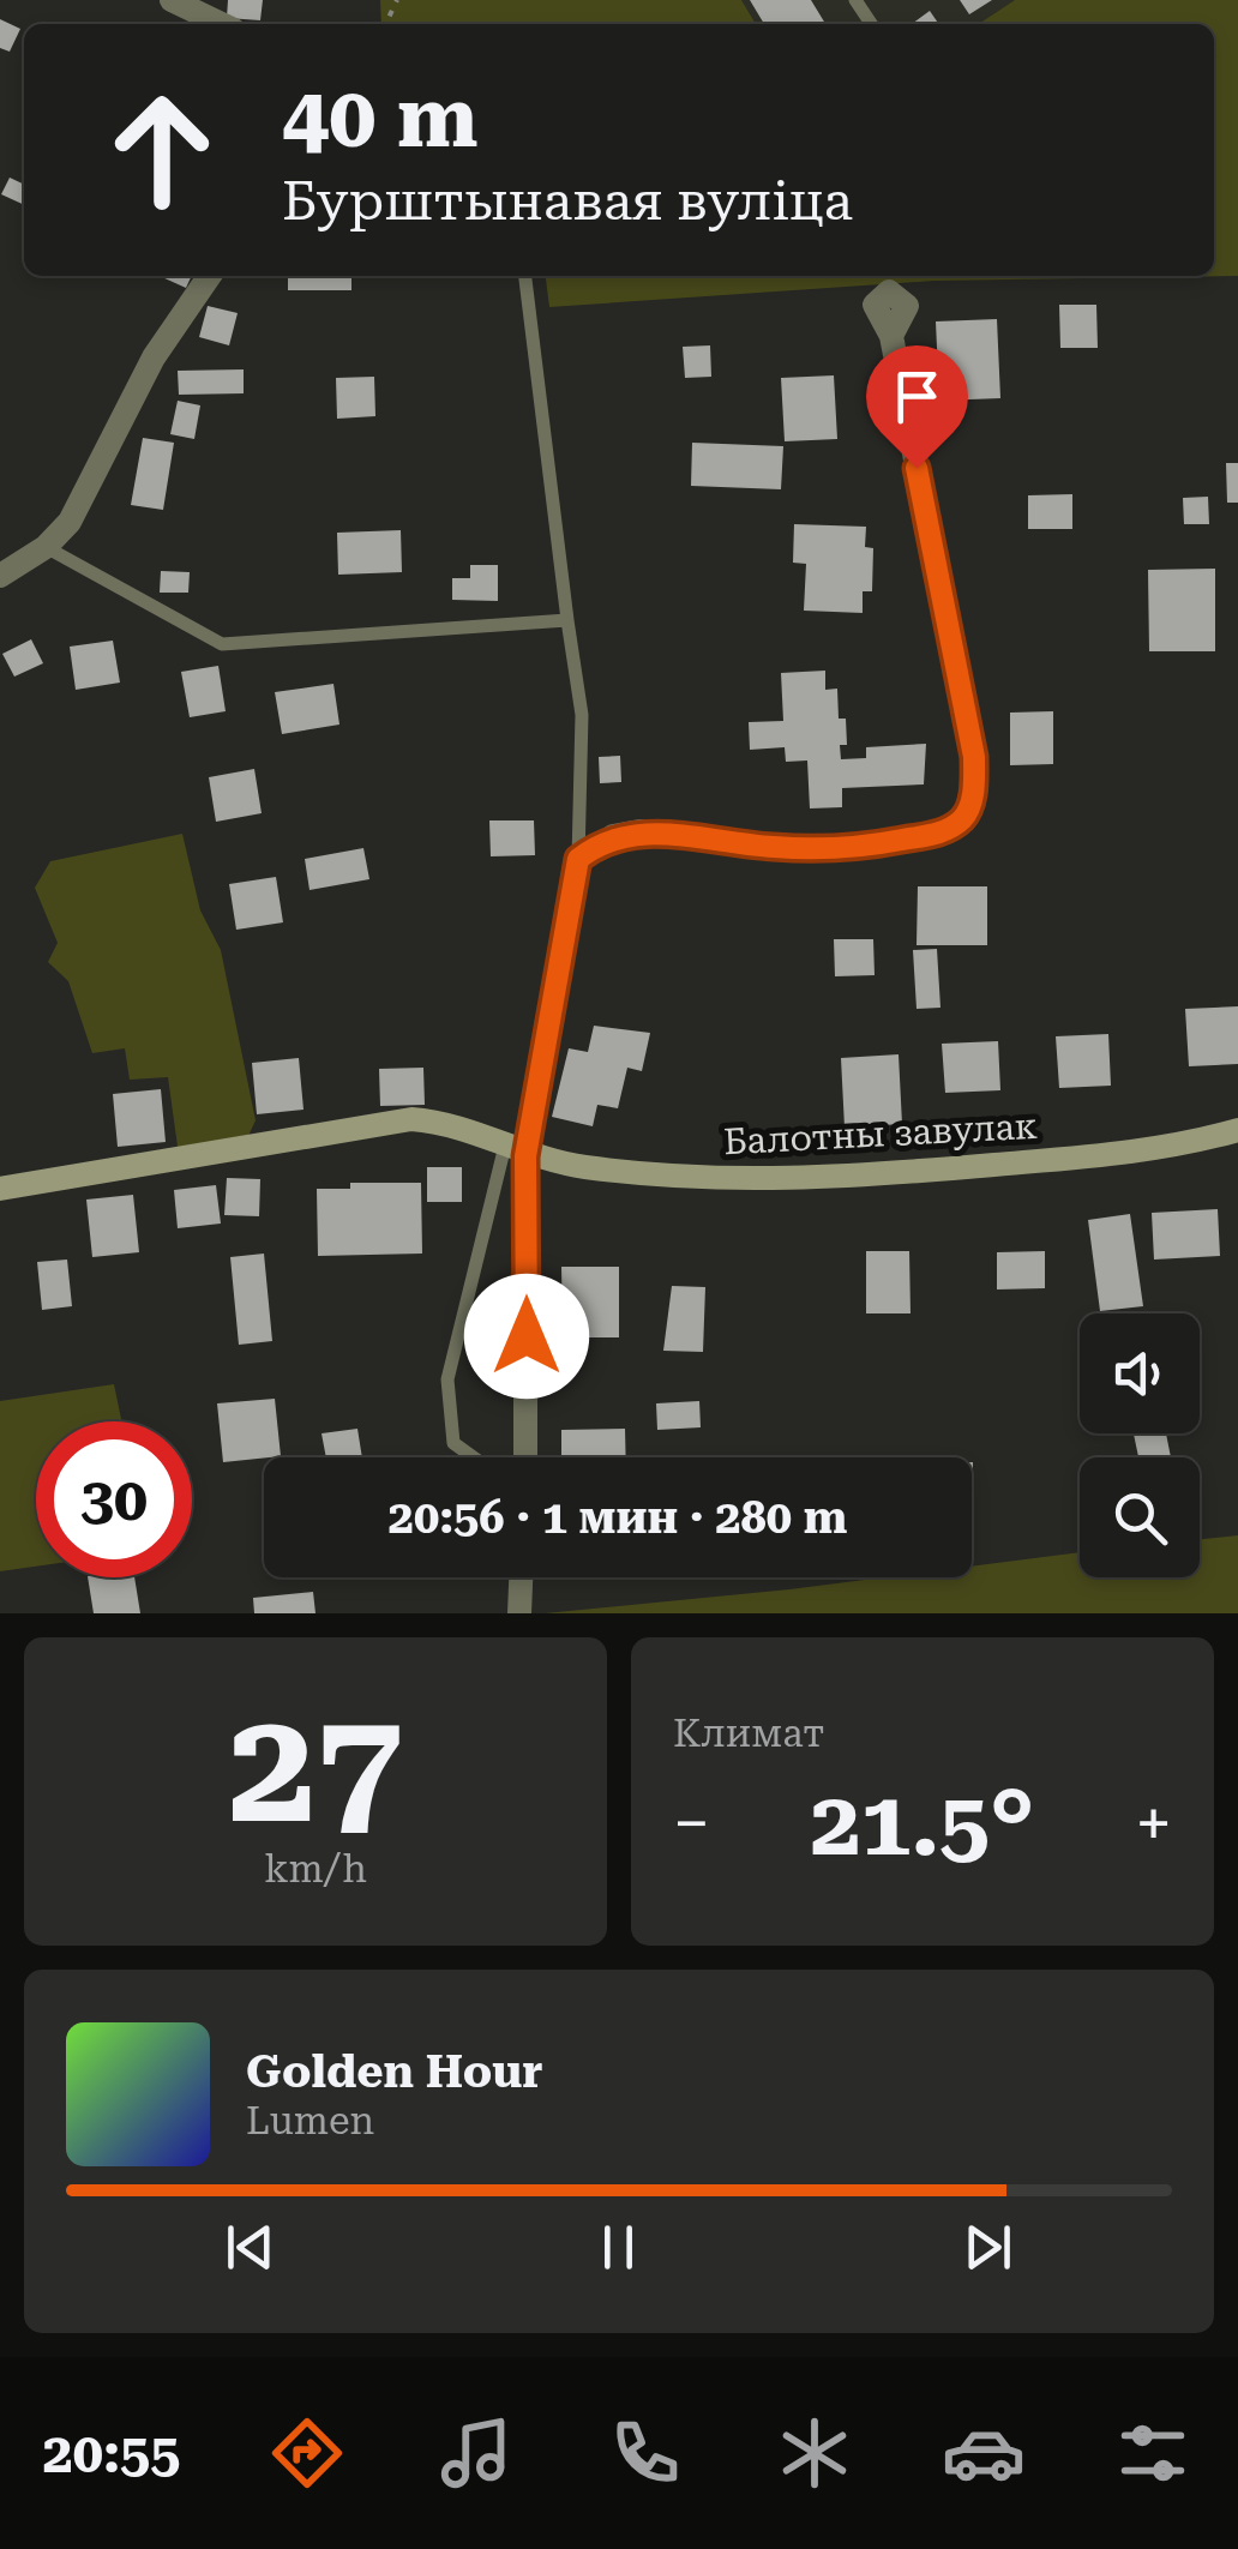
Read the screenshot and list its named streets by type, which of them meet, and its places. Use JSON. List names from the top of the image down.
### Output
{
  "streets": {
    "main road": ["Балотны завулак"]
  },
  "page": {
    "turn": ["40 m", "Бурштынавая вуліца"],
    "limit": "30",
    "trip": "20:56 · 1 мин · 280 m",
    "tile": [
      ["27", "km/h"],
      "Климат"
    ],
    "heat": ["−", "21.5°", "+"],
    "song": ["Golden Hour", "Lumen"],
    "tabs": "20:55"
  }
}
